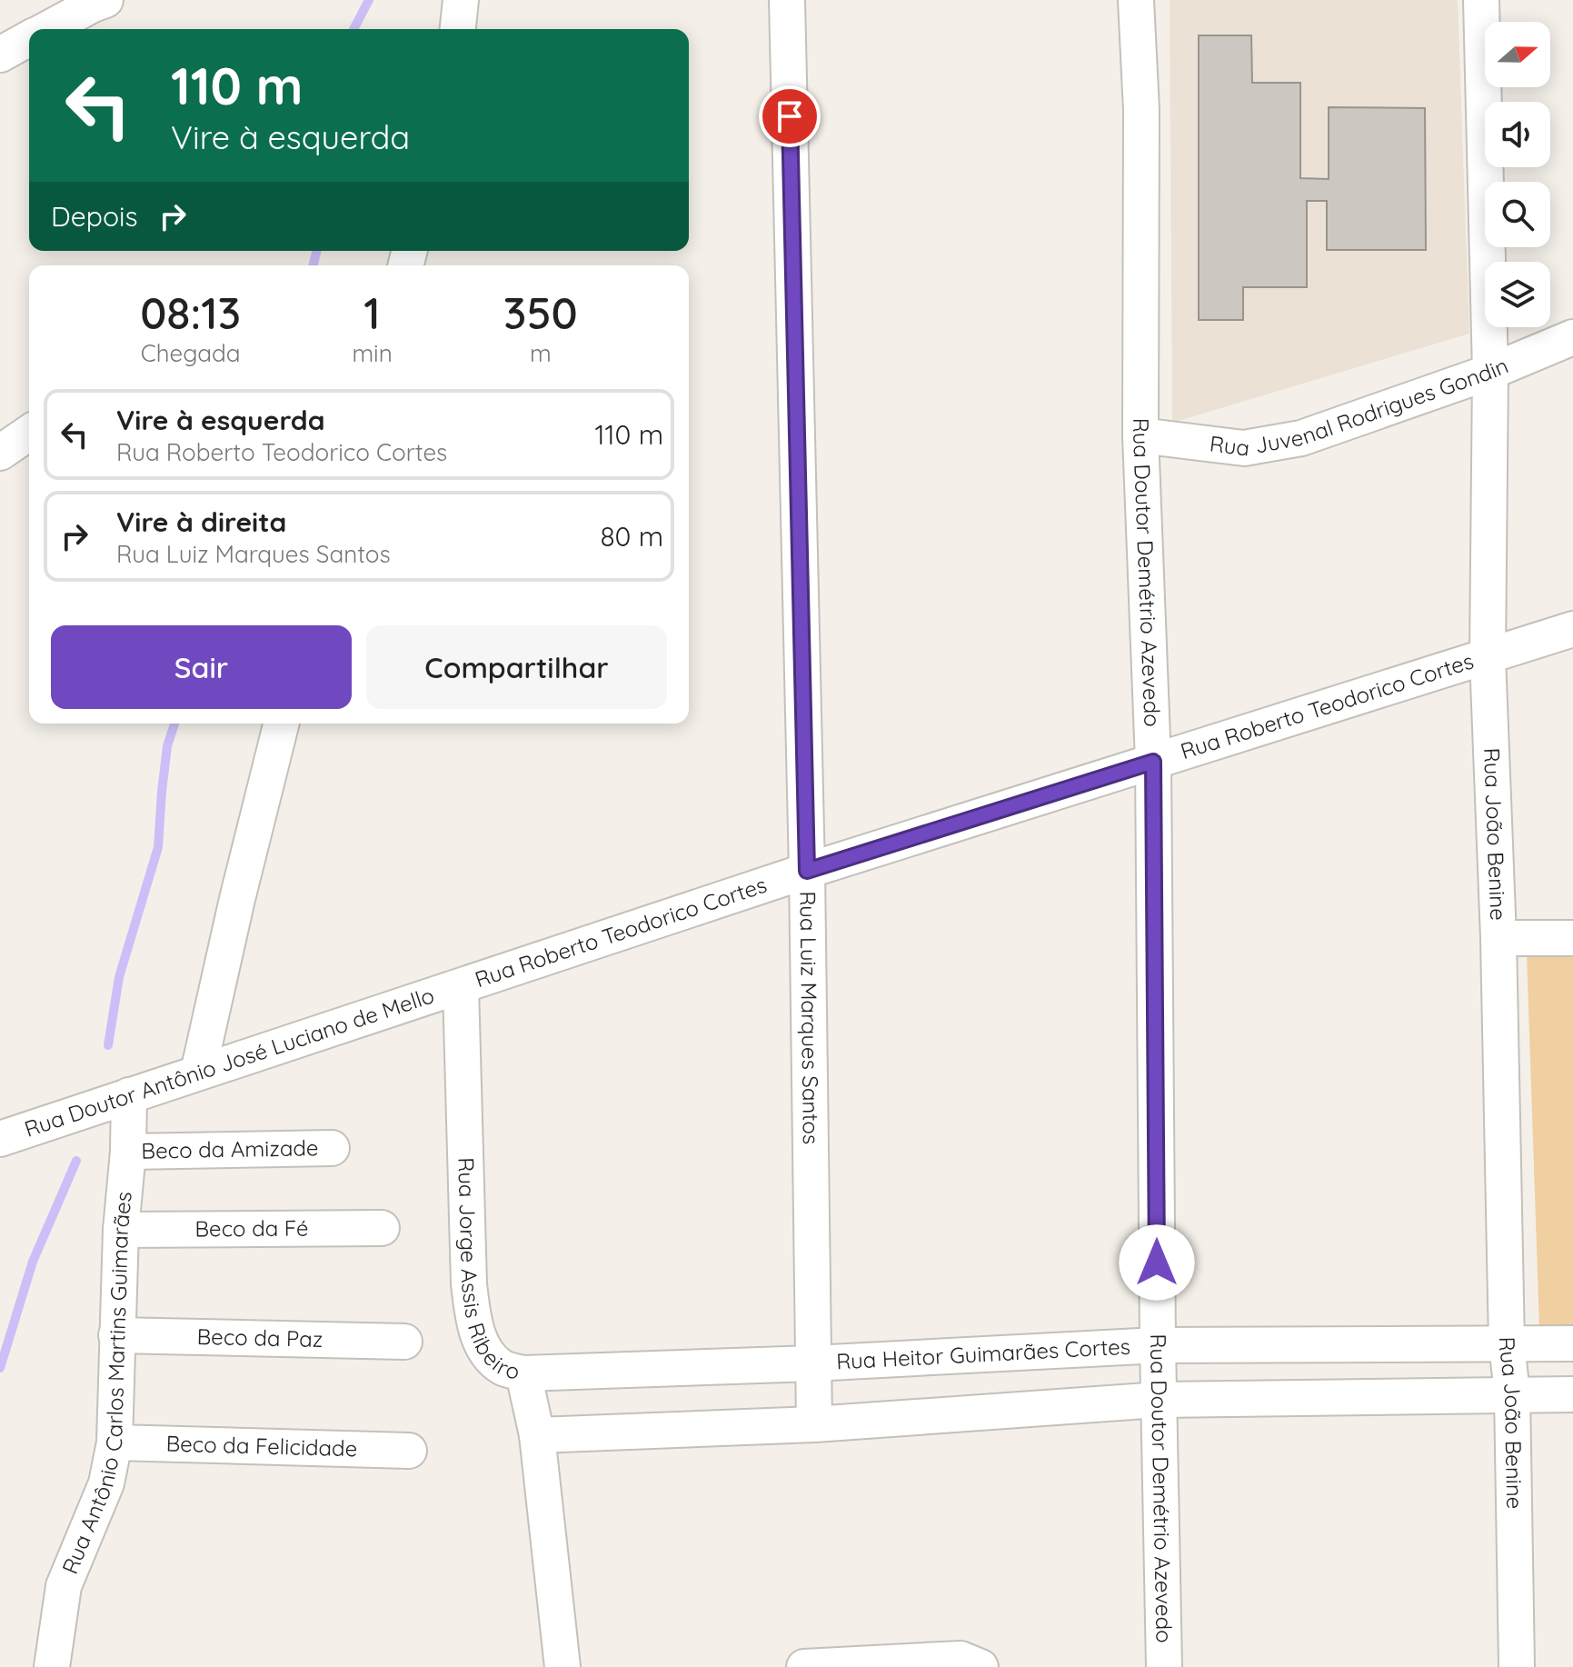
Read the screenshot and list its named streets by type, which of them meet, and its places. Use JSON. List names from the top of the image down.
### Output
{
  "streets": {
    "street": [
      "Rua Juvenal Rodrigues Gondin",
      "Rua Doutor Demétrio Azevedo",
      "Rua Roberto Teodorico Cortes",
      "Rua João Benine",
      "Rua Luiz Marques Santos",
      "Rua Doutor Antônio José Luciano de Mello",
      "Beco da Amizade",
      "Beco da Fé",
      "Rua Jorge Assis Ribeiro",
      "Beco da Paz",
      "Rua Heitor Guimarães Cortes",
      "Rua Antônio Carlos Martins Guimarães",
      "Beco da Felicidade"
    ]
  },
  "crossings": [
    ["Rua Juvenal Rodrigues Gondin", "Rua Doutor Demétrio Azevedo"],
    ["Rua Juvenal Rodrigues Gondin", "Rua João Benine"],
    ["Rua Doutor Demétrio Azevedo", "Rua Roberto Teodorico Cortes"],
    ["Rua Doutor Demétrio Azevedo", "Rua Heitor Guimarães Cortes"],
    ["Rua Roberto Teodorico Cortes", "Rua João Benine"],
    ["Rua Roberto Teodorico Cortes", "Rua Luiz Marques Santos"],
    ["Rua Roberto Teodorico Cortes", "Rua Doutor Antônio José Luciano de Mello"],
    ["Rua Roberto Teodorico Cortes", "Rua Jorge Assis Ribeiro"],
    ["Rua João Benine", "Rua Heitor Guimarães Cortes"],
    ["Rua Luiz Marques Santos", "Rua Heitor Guimarães Cortes"],
    ["Rua Doutor Antônio José Luciano de Mello", "Rua Jorge Assis Ribeiro"],
    ["Rua Doutor Antônio José Luciano de Mello", "Rua Antônio Carlos Martins Guimarães"],
    ["Beco da Amizade", "Rua Antônio Carlos Martins Guimarães"],
    ["Beco da Fé", "Rua Antônio Carlos Martins Guimarães"],
    ["Rua Jorge Assis Ribeiro", "Rua Heitor Guimarães Cortes"],
    ["Beco da Paz", "Rua Antônio Carlos Martins Guimarães"],
    ["Rua Antônio Carlos Martins Guimarães", "Beco da Felicidade"]
  ],
  "north": "right",
  "page": {
    "turn": ["110 m", "Vire à esquerda"],
    "then": "Depois",
    "eta": [
      "08:13",
      "Chegada",
      "1",
      "min",
      "350",
      "m"
    ],
    "list": [
      {
        "name": "Vire à esquerda",
        "note": "Rua Roberto Teodorico Cortes",
        "value": "110 m"
      },
      {
        "name": "Vire à direita",
        "note": "Rua Luiz Marques Santos",
        "value": "80 m"
      }
    ],
    "buttons": ["Sair", "Compartilhar"]
  }
}
